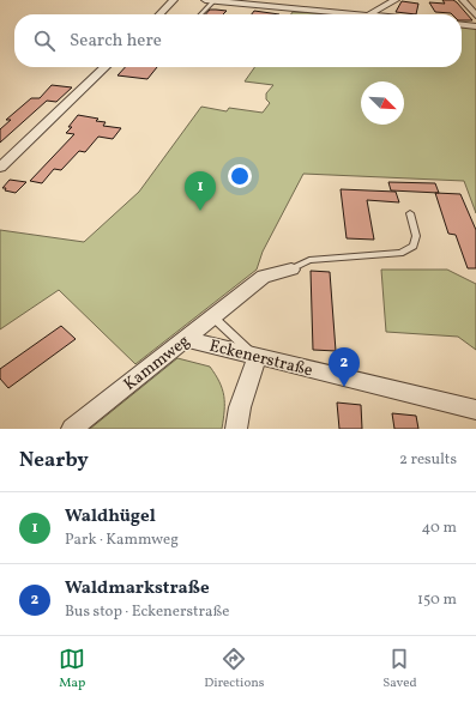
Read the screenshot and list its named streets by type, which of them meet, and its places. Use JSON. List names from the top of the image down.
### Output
{
  "streets": {
    "street": ["Eckenerstraße", "Kammweg"]
  },
  "crossings": [
    ["Eckenerstraße", "Kammweg"]
  ],
  "north": "bottom right",
  "page": {
    "search": "Search here",
    "pins": ["1", "2"],
    "heading": ["Nearby", "2 results"],
    "list": [
      {
        "mark": "1",
        "name": "Waldhügel",
        "note": "Park · Kammweg",
        "value": "40 m"
      },
      {
        "mark": "2",
        "name": "Waldmarkstraße",
        "note": "Bus stop · Eckenerstraße",
        "value": "150 m"
      }
    ],
    "nav": ["Map", "Directions", "Saved"]
  }
}
